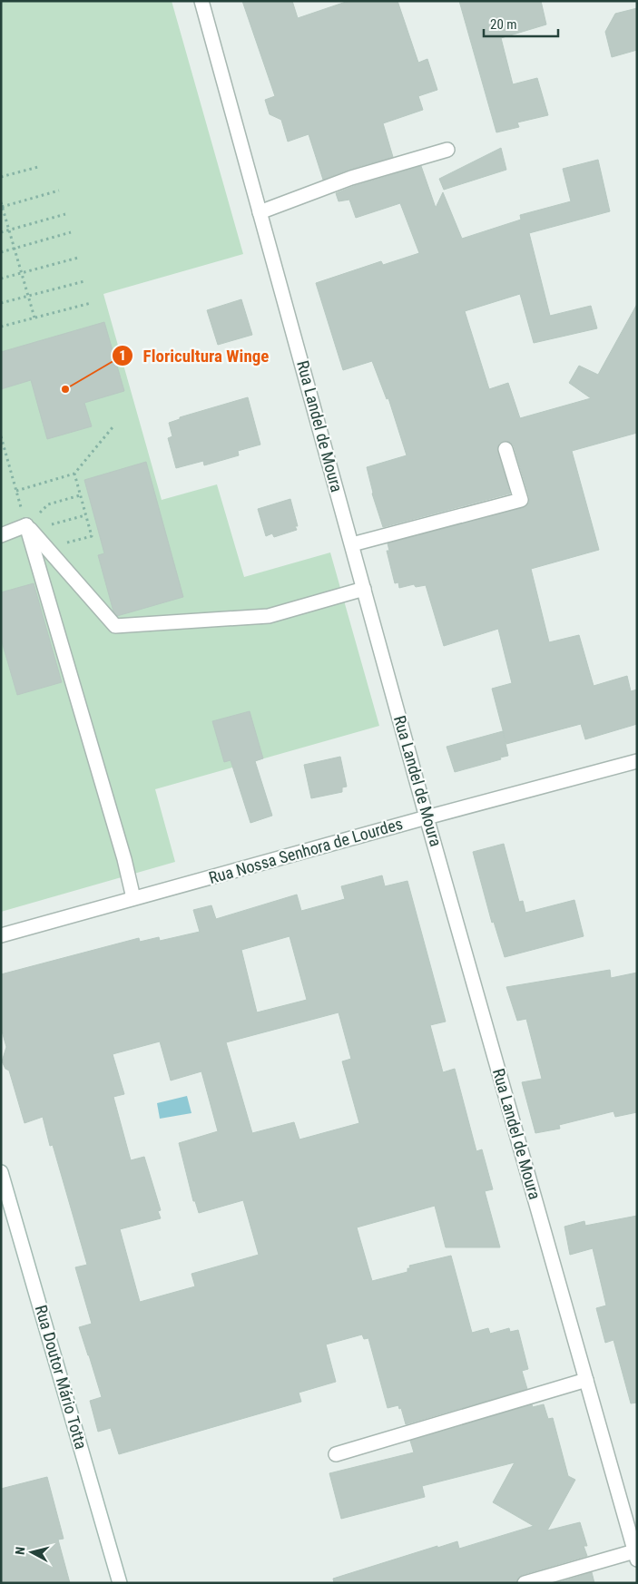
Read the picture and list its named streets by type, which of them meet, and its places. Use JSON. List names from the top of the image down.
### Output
{
  "streets": {
    "street": ["Rua Landel de Moura", "Rua Nossa Senhora de Lourdes", "Rua Doutor Mário Totta"]
  },
  "crossings": [
    ["Rua Landel de Moura", "Rua Nossa Senhora de Lourdes"]
  ],
  "places": ["Floricultura Winge"],
  "scale_bar": "20 m",
  "north": "left"
}
